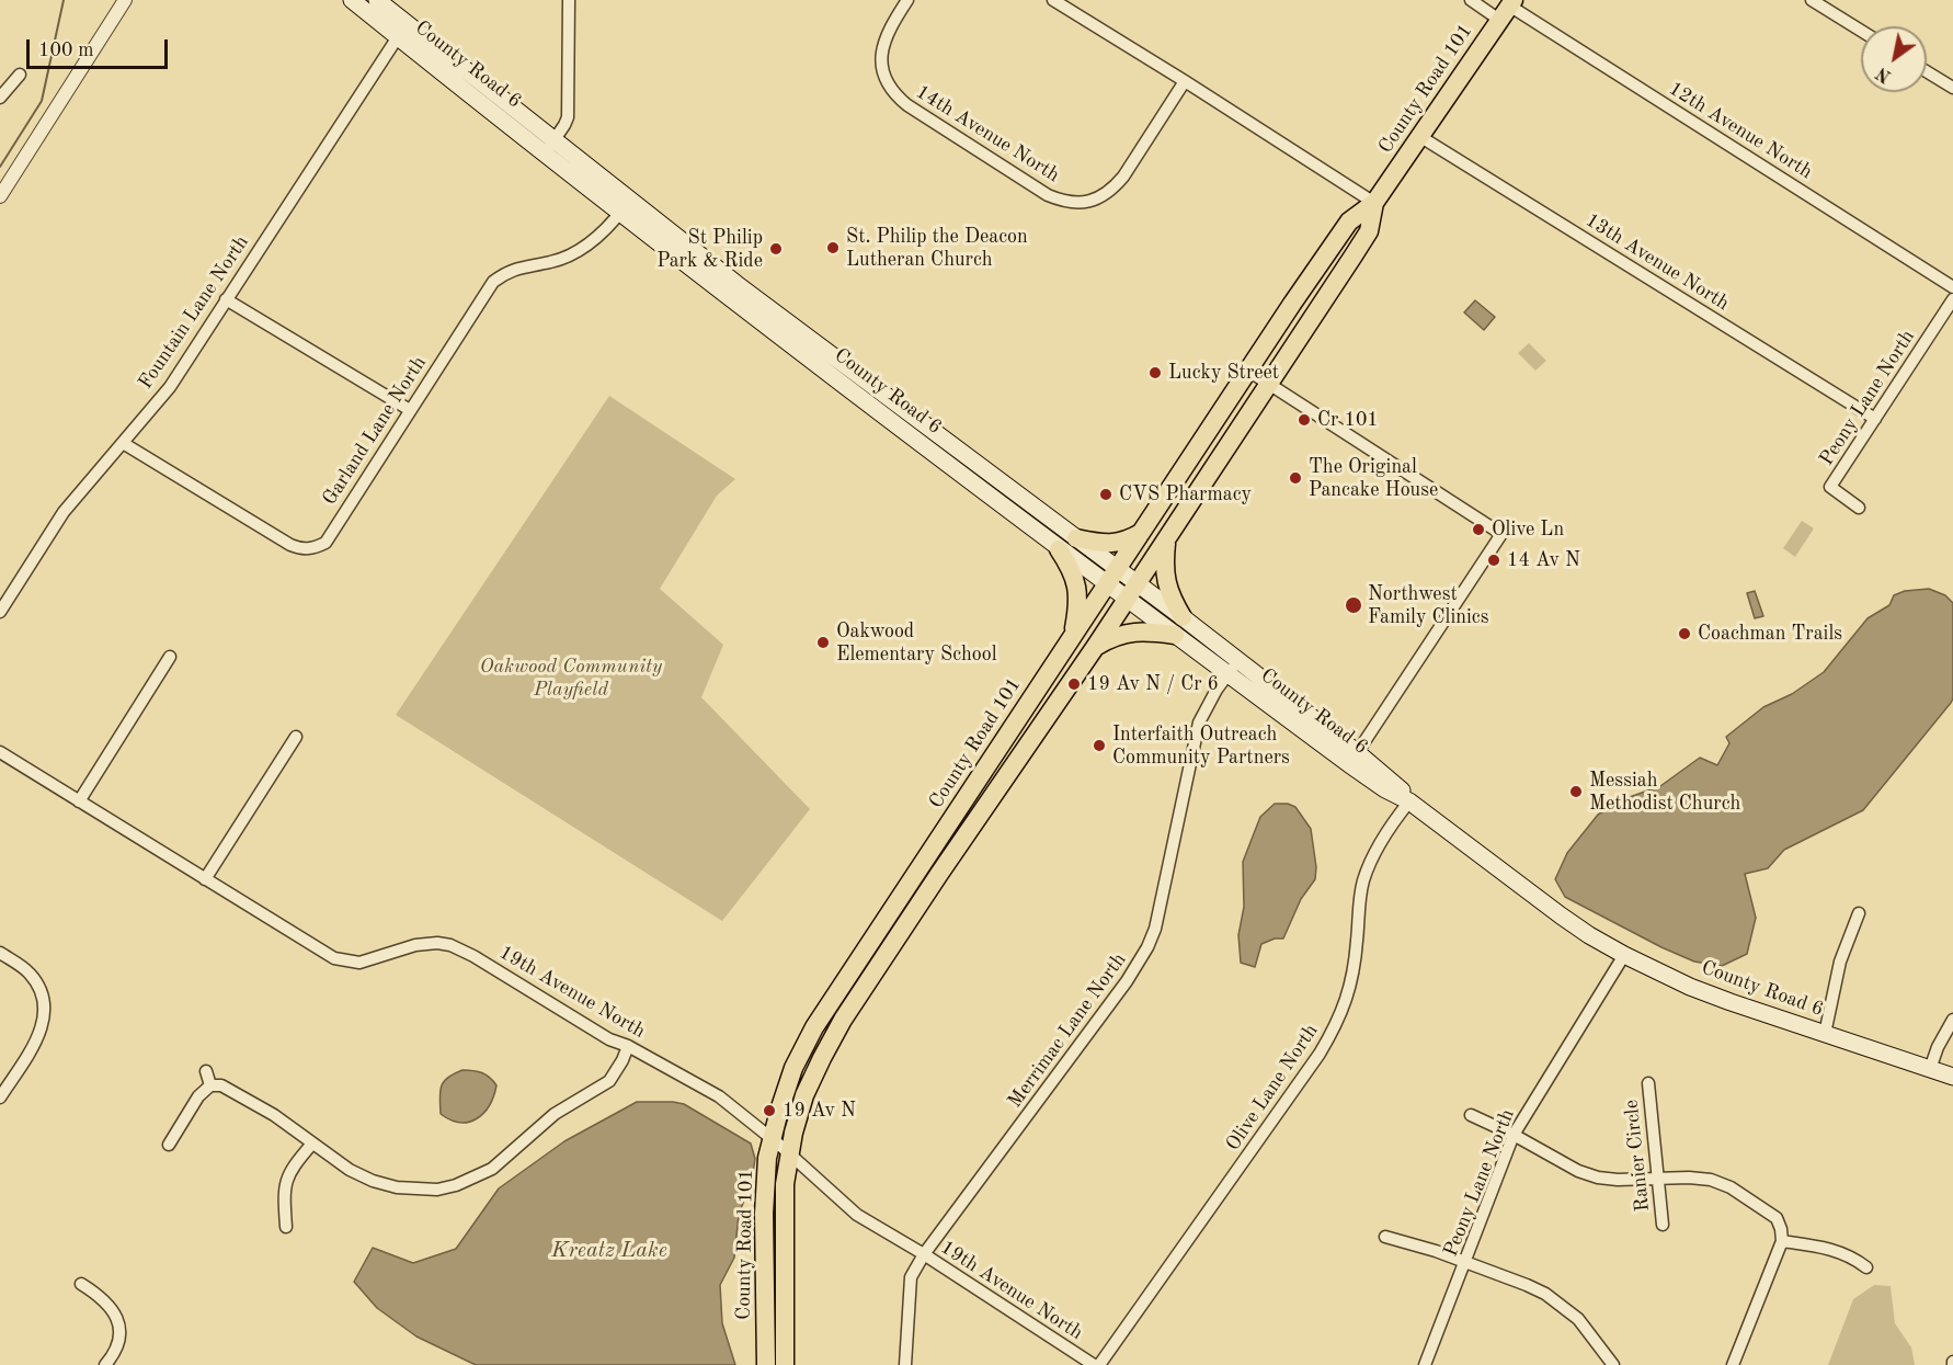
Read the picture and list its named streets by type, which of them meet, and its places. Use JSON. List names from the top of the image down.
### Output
{
  "streets": {
    "main road": ["County Road 6", "County Road 101"],
    "street": [
      "12th Avenue North",
      "14th Avenue North",
      "13th Avenue North",
      "Fountain Lane North",
      "Peony Lane North",
      "Garland Lane North",
      "19th Avenue North",
      "Merrimac Lane North",
      "Olive Lane North",
      "Ranier Circle"
    ]
  },
  "crossings": [
    ["County Road 6", "County Road 101"],
    ["County Road 6", "Fountain Lane North"],
    ["County Road 6", "Peony Lane North"],
    ["County Road 6", "Garland Lane North"],
    ["County Road 6", "Merrimac Lane North"],
    ["County Road 6", "Olive Lane North"],
    ["County Road 101", "12th Avenue North"],
    ["County Road 101", "13th Avenue North"],
    ["County Road 101", "19th Avenue North"],
    ["13th Avenue North", "Peony Lane North"],
    ["Fountain Lane North", "Garland Lane North"],
    ["19th Avenue North", "Merrimac Lane North"]
  ],
  "water": ["Kreatz Lake"],
  "parks": ["Oakwood Community Playfield"],
  "places": [
    "St. Philip the Deacon Lutheran Church",
    "St Philip Park & Ride",
    "Lucky Street",
    "Cr 101",
    "The Original Pancake House",
    "CVS Pharmacy",
    "Olive Ln",
    "14 Av N",
    "Northwest Family Clinics",
    "Coachman Trails",
    "Oakwood Elementary School",
    "19 Av N / Cr 6",
    "Interfaith Outreach Community Partners",
    "Messiah Methodist Church",
    "19 Av N"
  ],
  "scale_bar": "100 m",
  "north": "bottom left"
}
